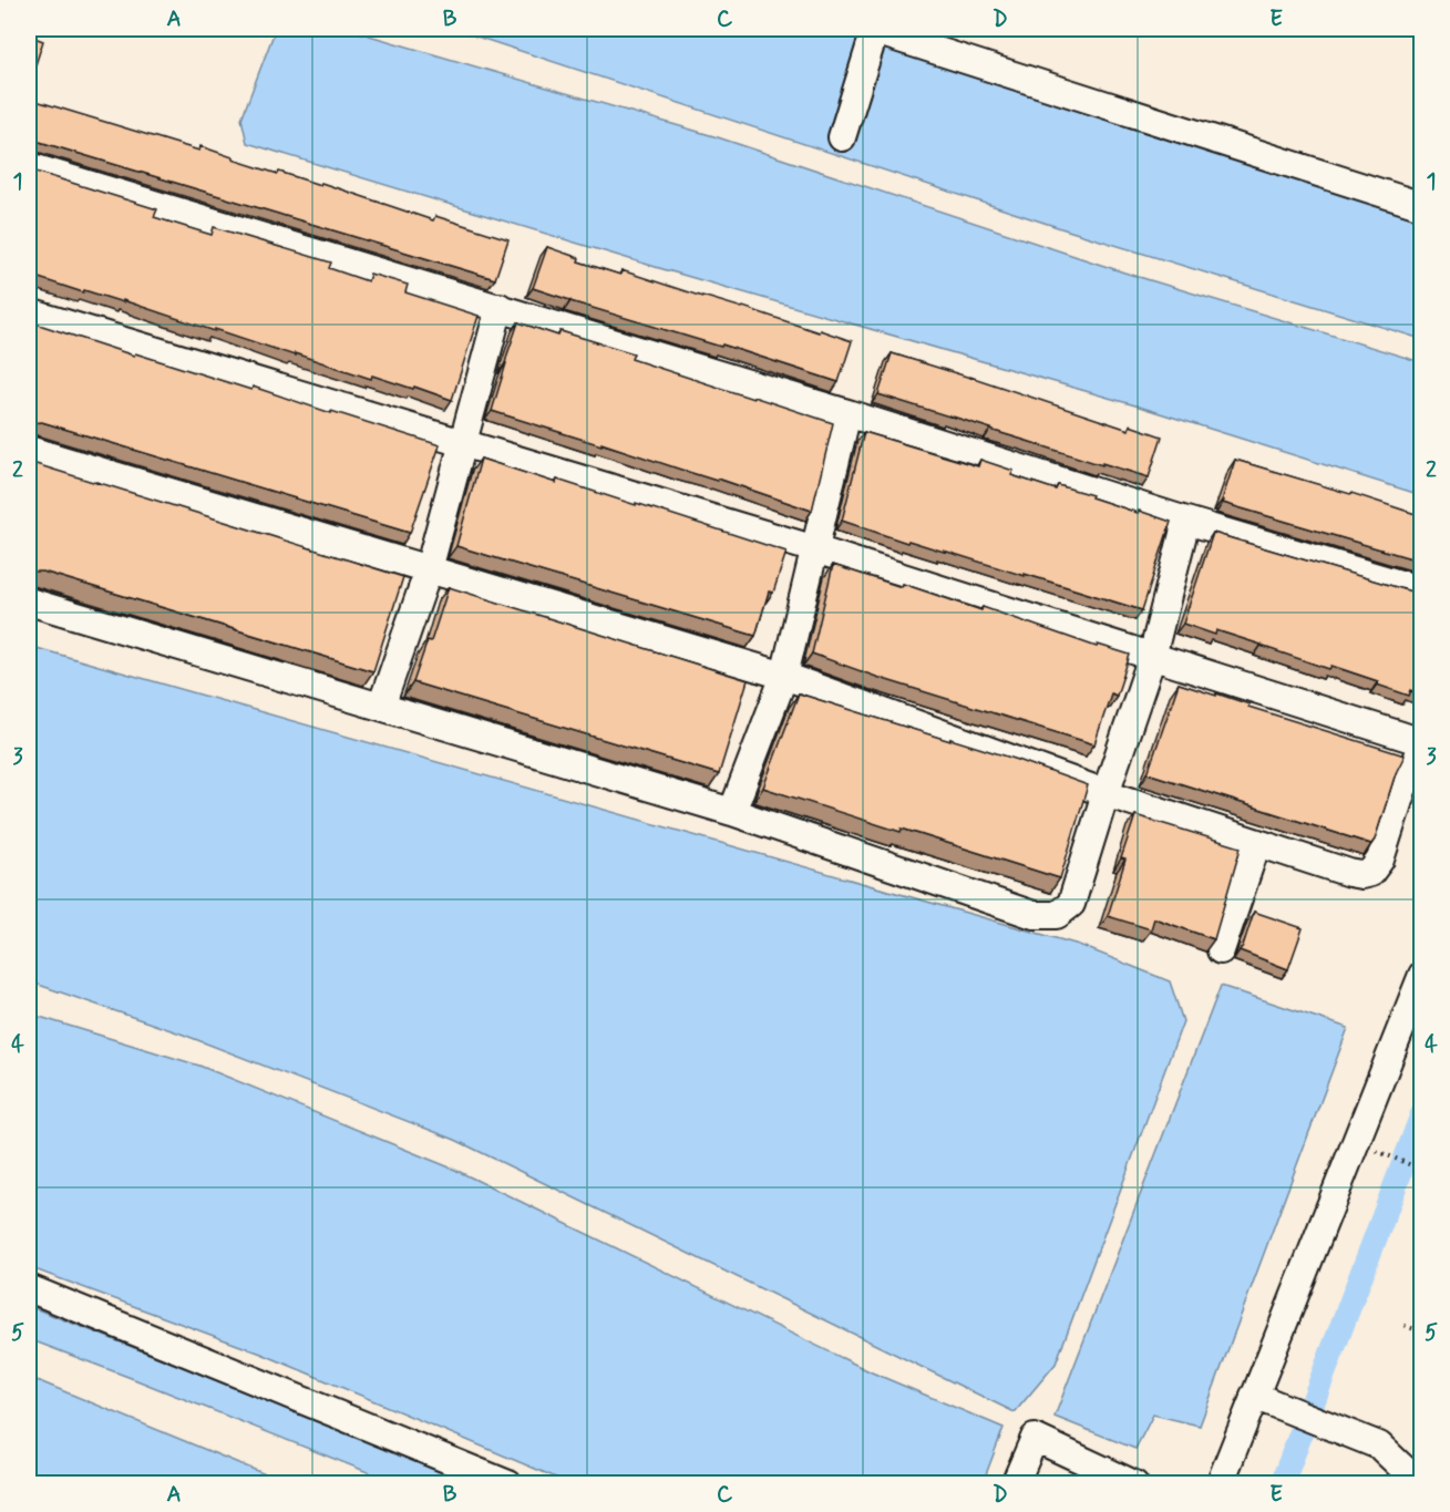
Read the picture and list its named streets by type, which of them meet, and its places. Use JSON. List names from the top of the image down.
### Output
{
  "grid": {
    "columns": [
      "A",
      "B",
      "C",
      "D",
      "E"
    ],
    "rows": [
      "1",
      "2",
      "3",
      "4",
      "5"
    ]
  }
}
